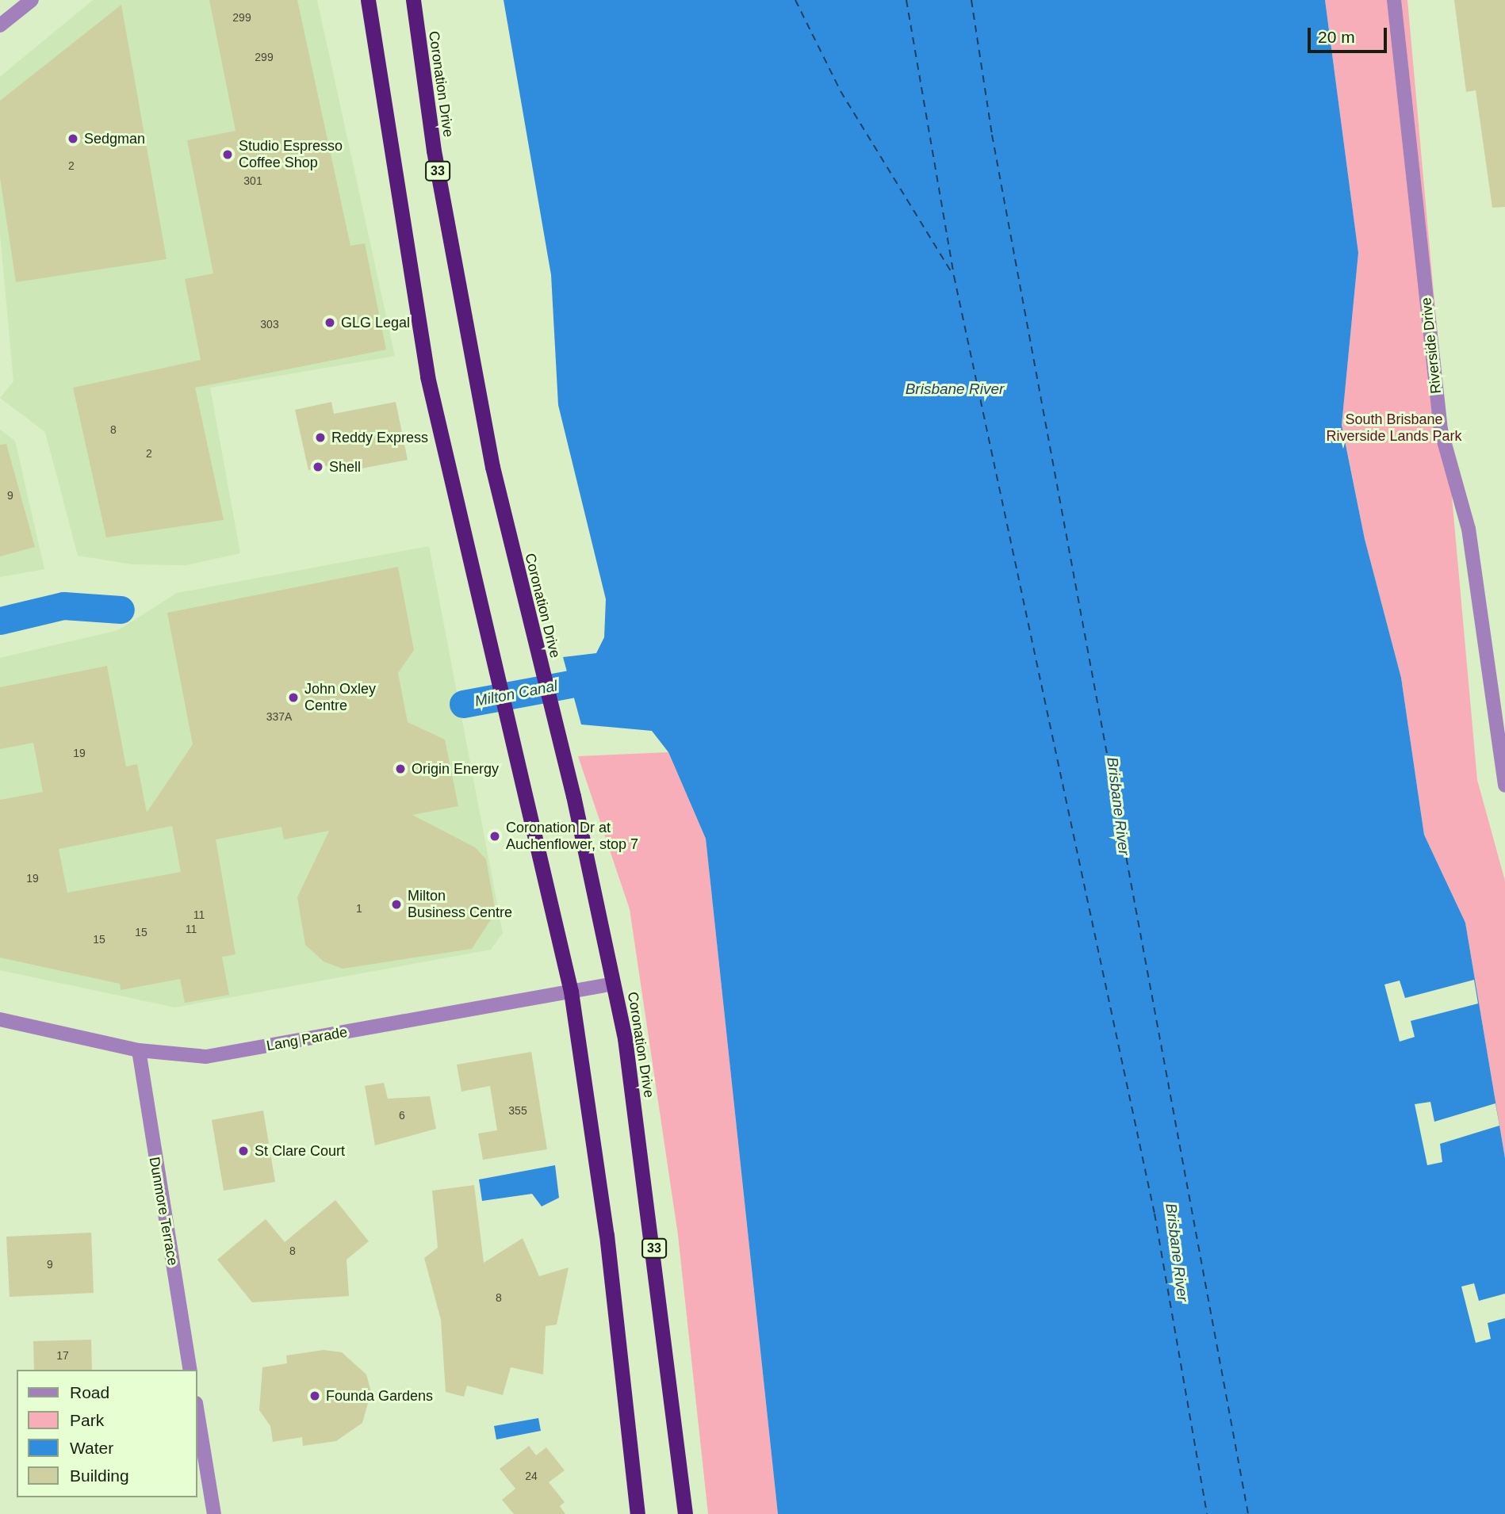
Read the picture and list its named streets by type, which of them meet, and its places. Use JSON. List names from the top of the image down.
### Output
{
  "streets": {
    "highway": ["Coronation Drive", "33"],
    "street": ["Riverside Drive", "Lang Parade", "Dunmore Terrace"]
  },
  "crossings": [
    ["Coronation Drive", "Lang Parade"],
    ["Lang Parade", "Dunmore Terrace"]
  ],
  "water": ["Brisbane River", "Milton Canal"],
  "parks": ["South Brisbane Riverside Lands Park"],
  "places": [
    "Sedgman",
    "Studio Espresso Coffee Shop",
    "GLG Legal",
    "Reddy Express",
    "Shell",
    "John Oxley Centre",
    "Origin Energy",
    "Coronation Dr at Auchenflower, stop 7",
    "Milton Business Centre",
    "St Clare Court",
    "Founda Gardens"
  ],
  "house_numbers": [
    "299",
    "299",
    "2",
    "301",
    "303",
    "8",
    "2",
    "9",
    "337A",
    "19",
    "19",
    "1",
    "11",
    "11",
    "15",
    "15",
    "355",
    "6",
    "8",
    "9",
    "8",
    "17",
    "24"
  ],
  "legend": [
    "Road",
    "Park",
    "Water",
    "Building"
  ],
  "scale_bar": "20 m"
}
